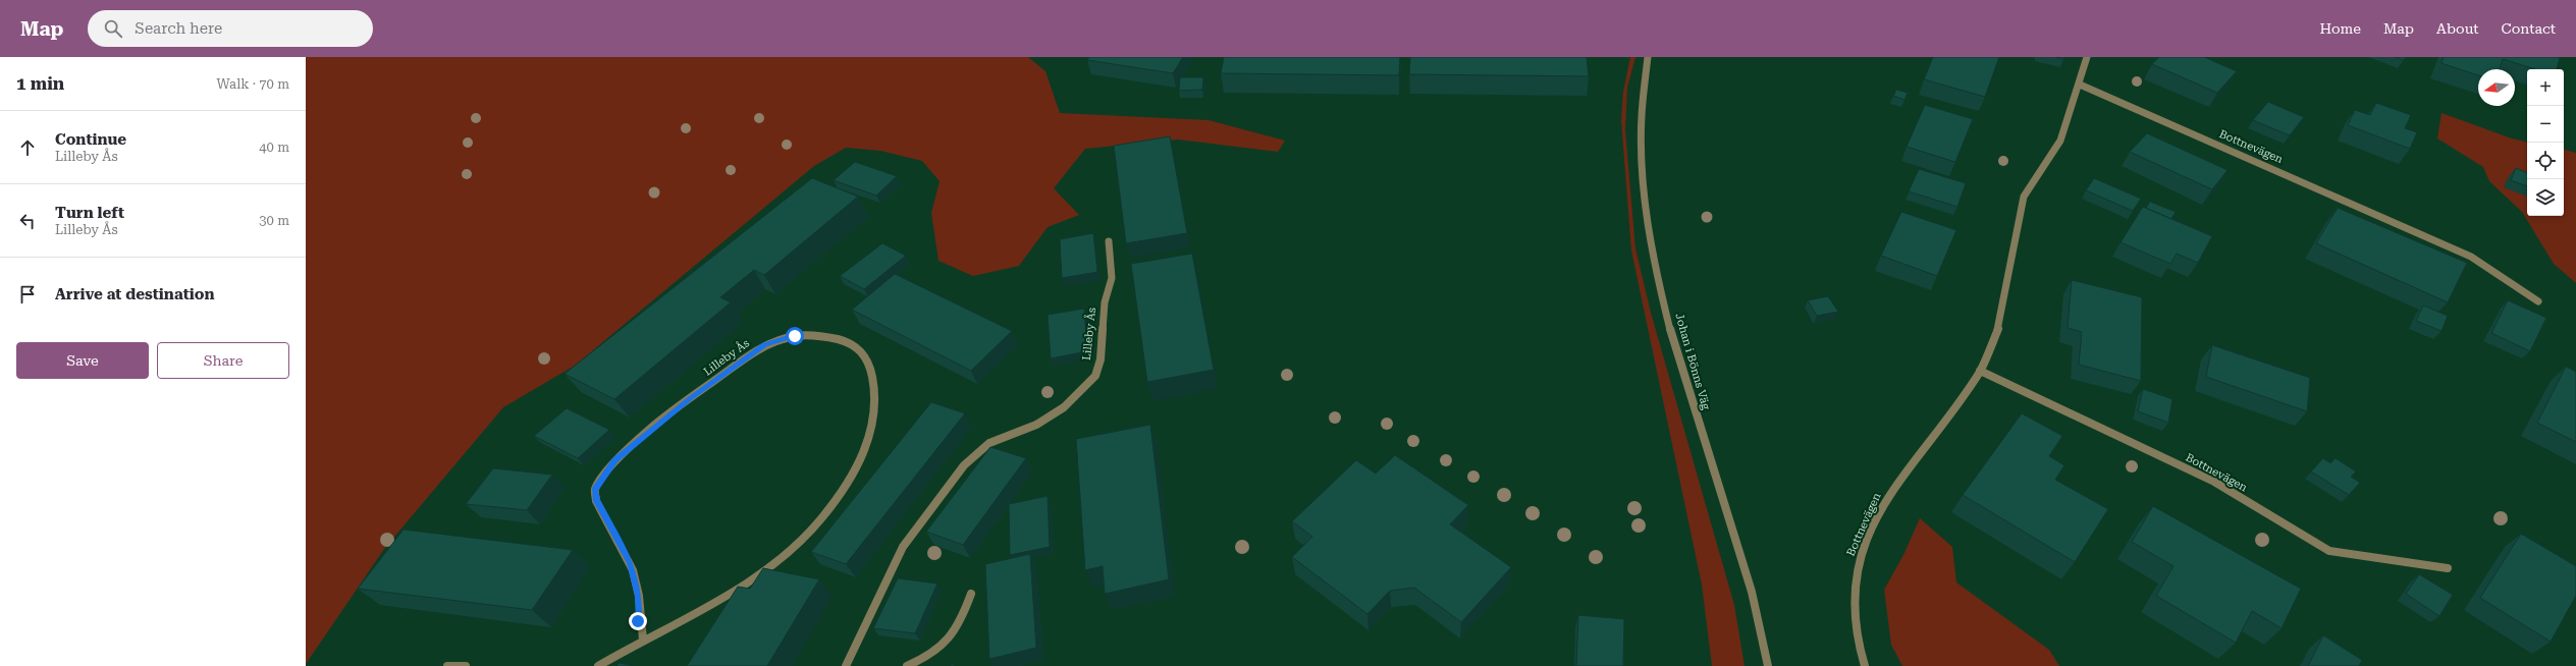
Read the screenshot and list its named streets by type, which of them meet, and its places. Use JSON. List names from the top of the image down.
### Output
{
  "streets": {
    "street": ["Bottnevägen", "Lilleby Ås", "Johan i Bönns Väg"]
  },
  "north": "left",
  "page": {
    "header": "Map",
    "search": "Search here",
    "nav": [
      "Home",
      "Map",
      "About",
      "Contact"
    ],
    "heading": ["1 min", "Walk · 70 m"],
    "map_buttons": ["+", "−"],
    "list": [
      ["Continue", "Lilleby Ås", "40 m"],
      ["Turn left", "Lilleby Ås", "30 m"],
      "Arrive at destination"
    ],
    "buttons": ["Save", "Share"]
  }
}
